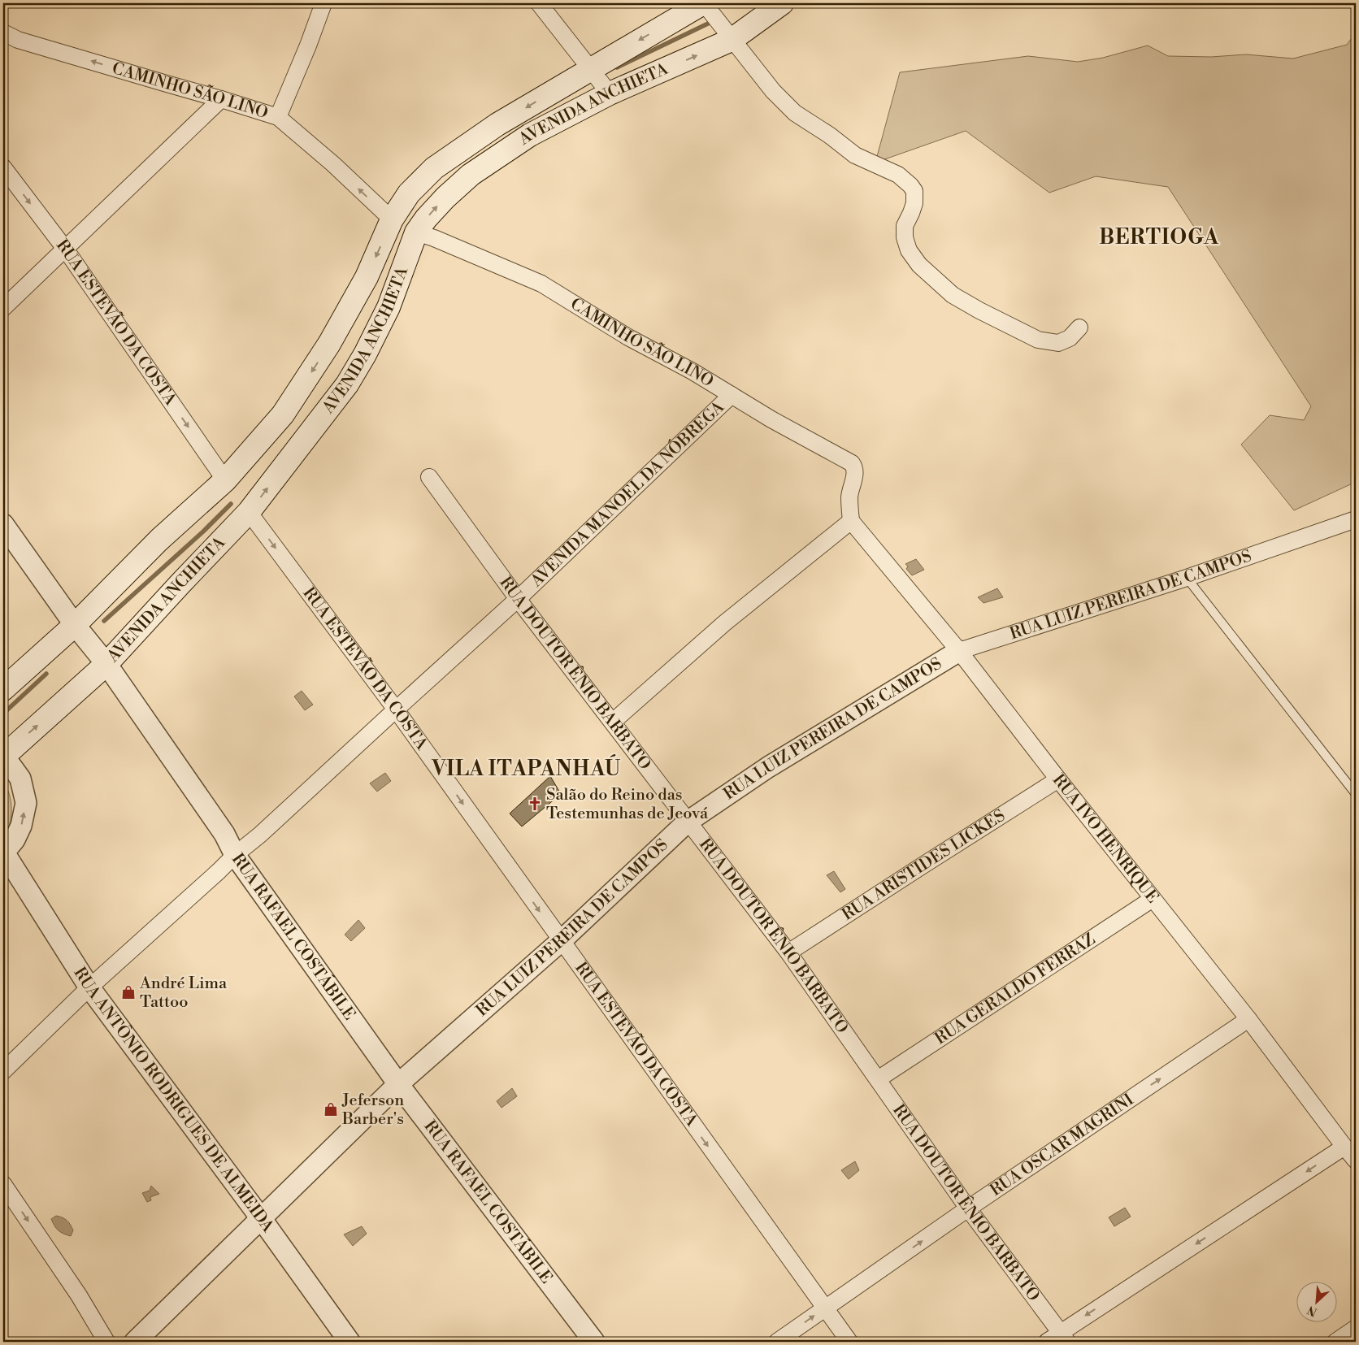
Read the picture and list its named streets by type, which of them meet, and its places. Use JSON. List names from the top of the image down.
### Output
{
  "streets": {
    "main road": ["AVENIDA ANCHIETA"],
    "street": [
      "CAMINHO SÃO LINO",
      "RUA ESTEVÃO DA COSTA",
      "AVENIDA MANOEL DA NÓBREGA",
      "RUA LUIZ PEREIRA DE CAMPOS",
      "RUA DOUTOR ÊNIO BARBATO",
      "RUA IVO HENRIQUE",
      "RUA ARISTIDES LICKES",
      "RUA RAFAEL COSTÁBILE",
      "RUA GERALDO FERRAZ",
      "RUA ANTÔNIO RODRIGUES DE ALMEIDA",
      "RUA OSCAR MAGRINI"
    ]
  },
  "crossings": [
    ["CAMINHO SÃO LINO", "AVENIDA ANCHIETA"],
    ["CAMINHO SÃO LINO", "AVENIDA MANOEL DA NÓBREGA"],
    ["CAMINHO SÃO LINO", "RUA IVO HENRIQUE"],
    ["AVENIDA ANCHIETA", "RUA ESTEVÃO DA COSTA"],
    ["AVENIDA ANCHIETA", "RUA RAFAEL COSTÁBILE"],
    ["RUA ESTEVÃO DA COSTA", "AVENIDA MANOEL DA NÓBREGA"],
    ["RUA ESTEVÃO DA COSTA", "RUA LUIZ PEREIRA DE CAMPOS"],
    ["RUA ESTEVÃO DA COSTA", "RUA OSCAR MAGRINI"],
    ["AVENIDA MANOEL DA NÓBREGA", "RUA DOUTOR ÊNIO BARBATO"],
    ["AVENIDA MANOEL DA NÓBREGA", "RUA RAFAEL COSTÁBILE"],
    ["AVENIDA MANOEL DA NÓBREGA", "RUA ANTÔNIO RODRIGUES DE ALMEIDA"],
    ["RUA LUIZ PEREIRA DE CAMPOS", "RUA DOUTOR ÊNIO BARBATO"],
    ["RUA LUIZ PEREIRA DE CAMPOS", "RUA IVO HENRIQUE"],
    ["RUA LUIZ PEREIRA DE CAMPOS", "RUA RAFAEL COSTÁBILE"],
    ["RUA LUIZ PEREIRA DE CAMPOS", "RUA ANTÔNIO RODRIGUES DE ALMEIDA"],
    ["RUA DOUTOR ÊNIO BARBATO", "RUA ARISTIDES LICKES"],
    ["RUA DOUTOR ÊNIO BARBATO", "RUA GERALDO FERRAZ"],
    ["RUA DOUTOR ÊNIO BARBATO", "RUA OSCAR MAGRINI"],
    ["RUA IVO HENRIQUE", "RUA ARISTIDES LICKES"],
    ["RUA IVO HENRIQUE", "RUA GERALDO FERRAZ"],
    ["RUA IVO HENRIQUE", "RUA OSCAR MAGRINI"]
  ],
  "one_way": ["CAMINHO SÃO LINO", "RUA ESTEVÃO DA COSTA", "RUA OSCAR MAGRINI"],
  "districts": ["BERTIOGA", "VILA ITAPANHAÚ"],
  "places": {
    "church": ["Salão do Reino das Testemunhas de Jeová"],
    "shop": ["André Lima Tattoo", "Jeferson Barber's"]
  },
  "north": "bottom left"
}
